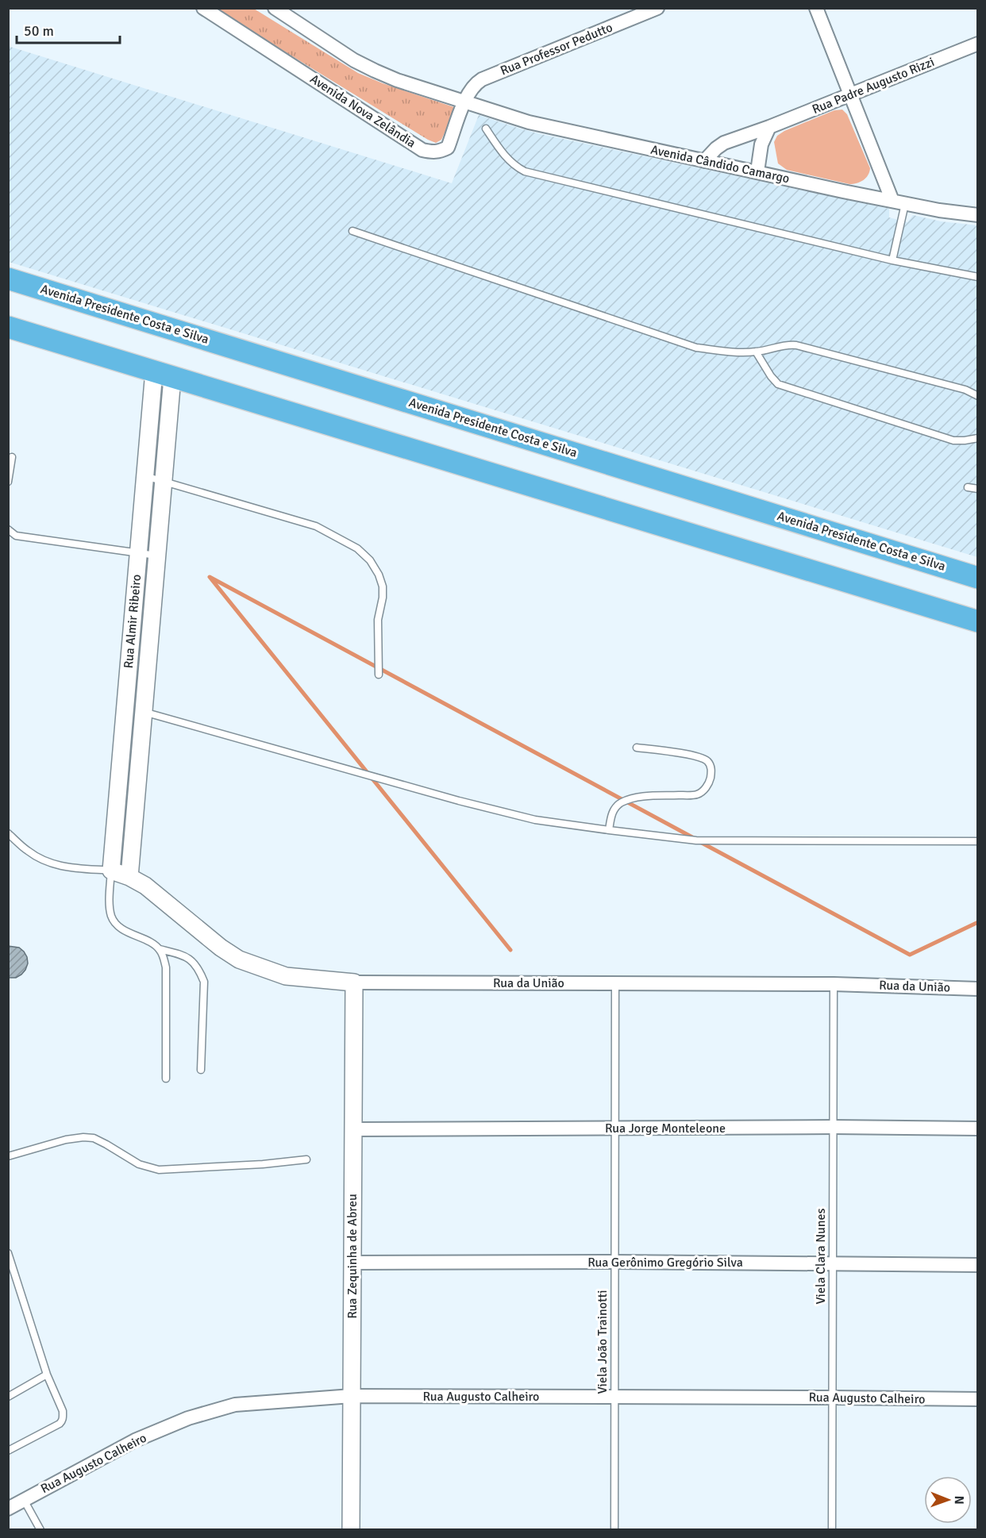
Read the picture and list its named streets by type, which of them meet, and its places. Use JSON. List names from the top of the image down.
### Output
{
  "streets": {
    "highway": ["Avenida Presidente Costa e Silva"],
    "street": [
      "Rua Professor Pedutto",
      "Rua Padre Augusto Rizzi",
      "Avenida Nova Zelândia",
      "Avenida Cândido Camargo",
      "Rua Almir Ribeiro",
      "Rua da União",
      "Rua Jorge Monteleone",
      "Rua Zequinha de Abreu",
      "Rua Gerônimo Gregório Silva",
      "Rua Augusto Calheiro"
    ],
    "lane": ["Viela Clara Nunes", "Viela João Trainotti"]
  },
  "crossings": [
    ["Rua Professor Pedutto", "Avenida Nova Zelândia"],
    ["Rua Professor Pedutto", "Avenida Cândido Camargo"],
    ["Rua Padre Augusto Rizzi", "Avenida Cândido Camargo"],
    ["Avenida Nova Zelândia", "Avenida Cândido Camargo"],
    ["Rua Almir Ribeiro", "Rua da União"],
    ["Rua da União", "Rua Zequinha de Abreu"],
    ["Rua da União", "Viela Clara Nunes"],
    ["Rua da União", "Viela João Trainotti"],
    ["Rua Jorge Monteleone", "Rua Zequinha de Abreu"],
    ["Rua Jorge Monteleone", "Viela Clara Nunes"],
    ["Rua Jorge Monteleone", "Viela João Trainotti"],
    ["Rua Zequinha de Abreu", "Rua Gerônimo Gregório Silva"],
    ["Rua Zequinha de Abreu", "Rua Augusto Calheiro"],
    ["Viela Clara Nunes", "Rua Gerônimo Gregório Silva"],
    ["Viela Clara Nunes", "Rua Augusto Calheiro"],
    ["Rua Gerônimo Gregório Silva", "Viela João Trainotti"],
    ["Viela João Trainotti", "Rua Augusto Calheiro"]
  ],
  "scale_bar": "50 m",
  "north": "right"
}
